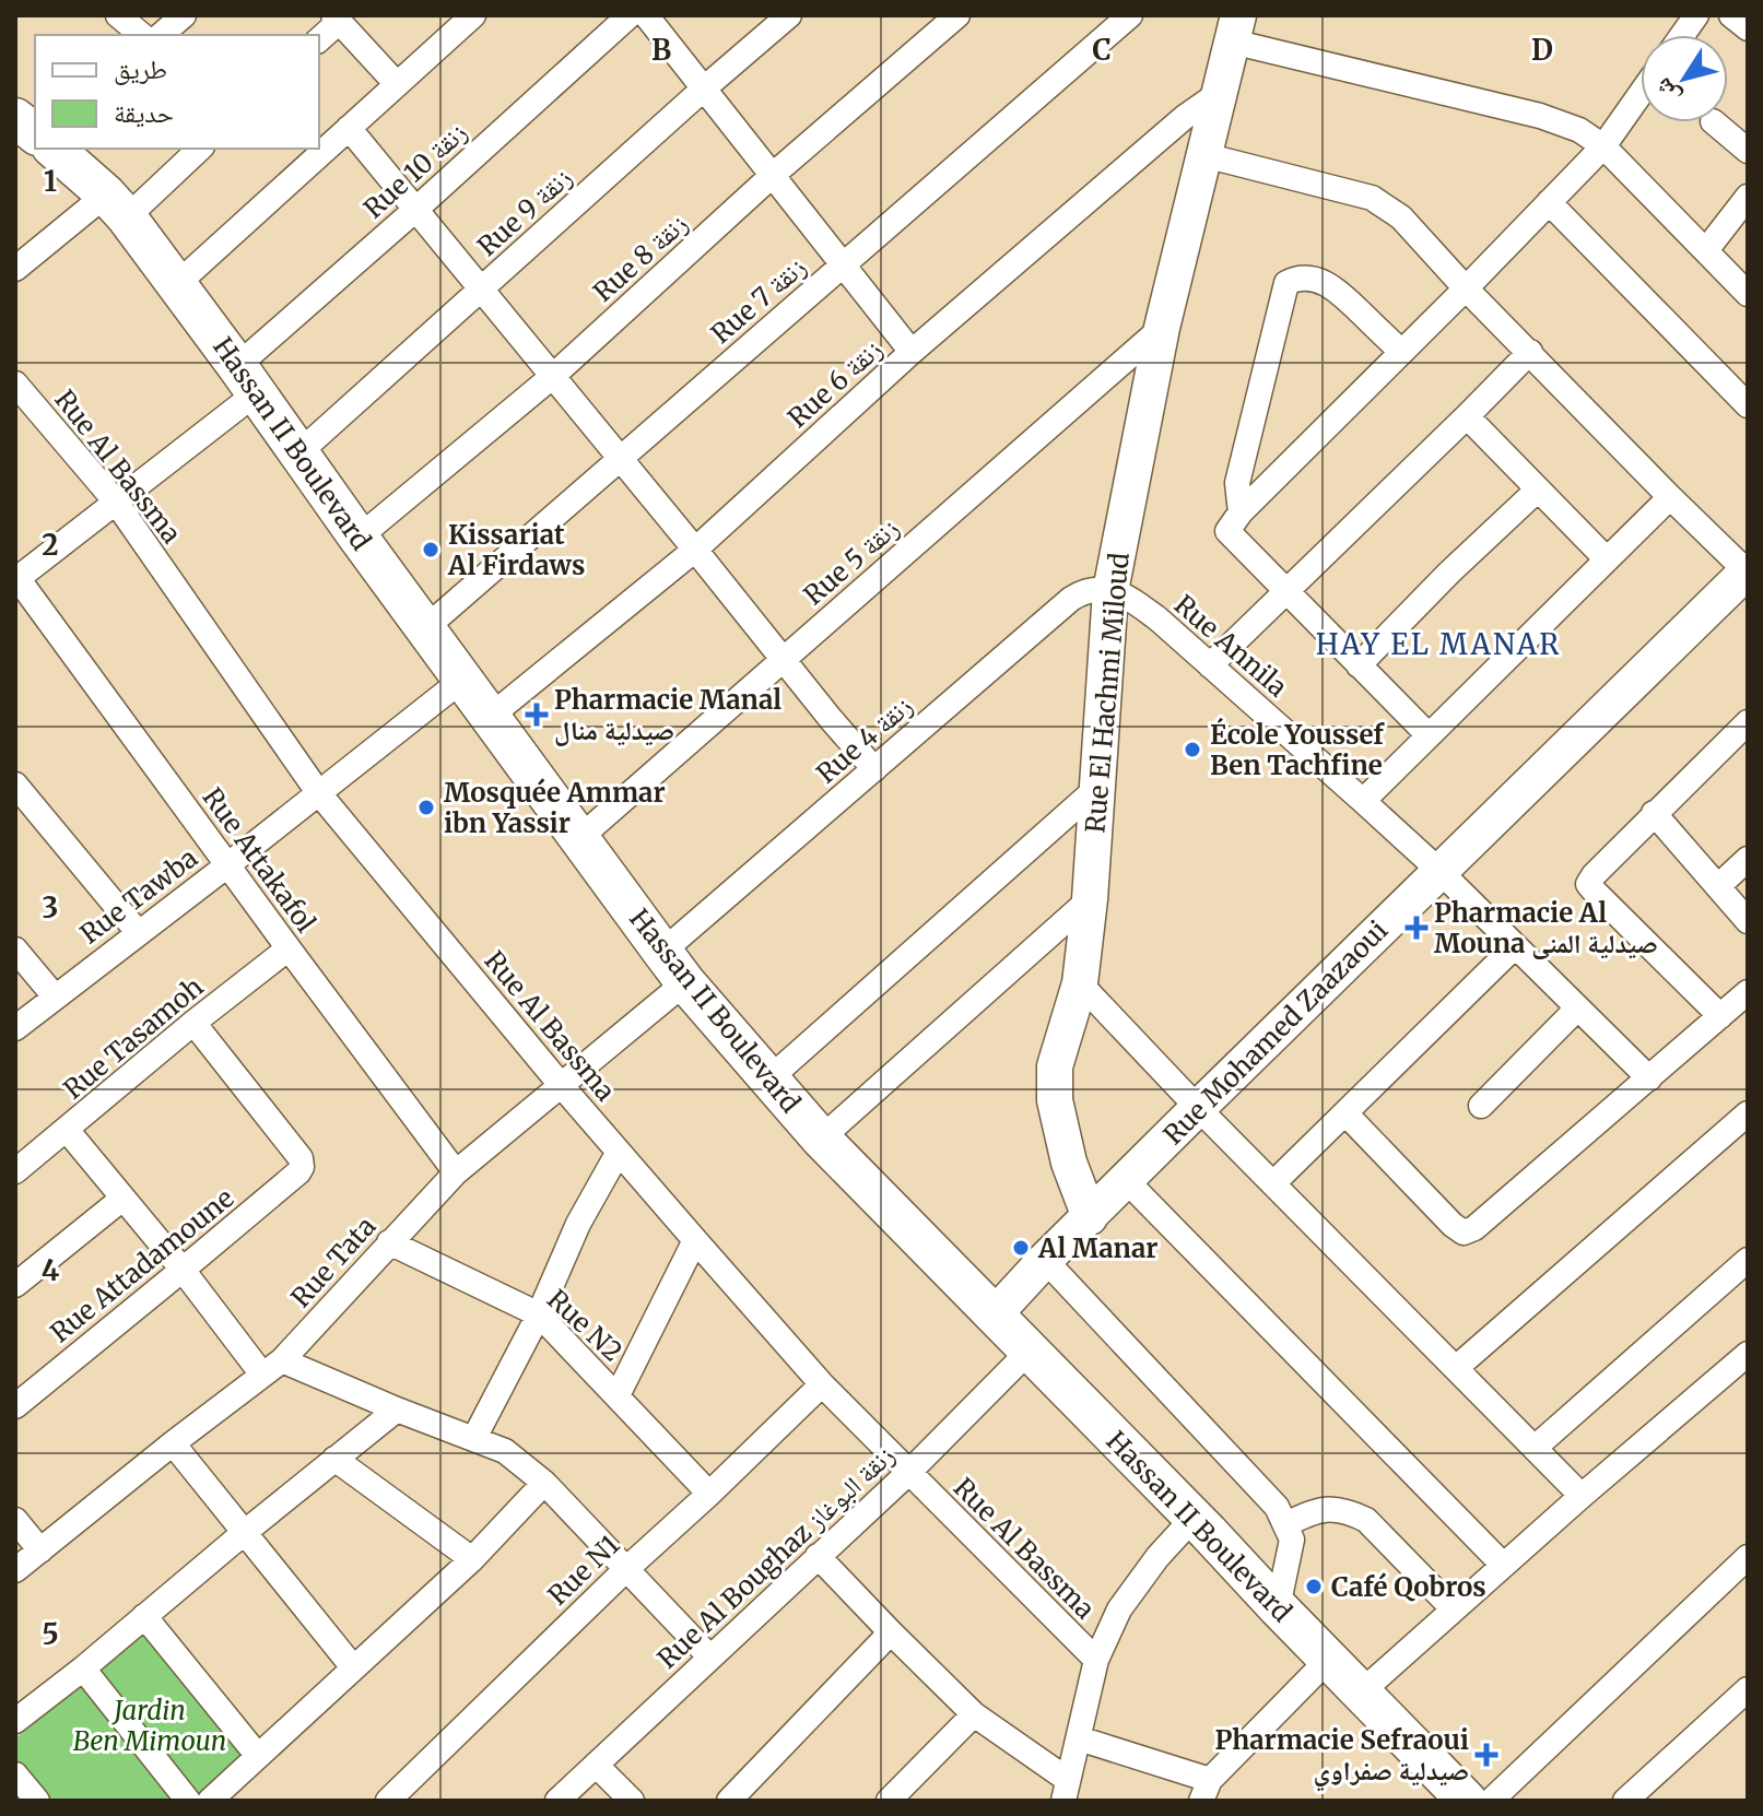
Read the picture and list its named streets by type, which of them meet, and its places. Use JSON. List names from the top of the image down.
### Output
{
  "streets": {
    "main road": ["Hassan II Boulevard"],
    "street": [
      "Rue 10 زنقة",
      "Rue 9 زنقة",
      "Rue 8 زنقة",
      "Rue 7 زنقة",
      "Rue 6 زنقة",
      "Rue Al Bassma",
      "Rue 5 زنقة",
      "Rue Annila",
      "Rue El Hachmi Miloud",
      "Rue 4 زنقة",
      "Rue Attakafol",
      "Rue Tawba",
      "Rue Mohamed Zaazaoui",
      "Rue Tasamoh",
      "Rue Tata",
      "Rue Attadamoune",
      "Rue N2",
      "Rue Al Boughaz زنقة البوغاز",
      "Rue N1"
    ]
  },
  "crossings": [
    ["Rue 10 زنقة", "Hassan II Boulevard"],
    ["Rue 10 زنقة", "Rue Al Bassma"],
    ["Rue 10 زنقة", "Rue Attakafol"],
    ["Rue 9 زنقة", "Hassan II Boulevard"],
    ["Rue 8 زنقة", "Hassan II Boulevard"],
    ["Rue 7 زنقة", "Hassan II Boulevard"],
    ["Rue 6 زنقة", "Hassan II Boulevard"],
    ["Rue 6 زنقة", "Rue El Hachmi Miloud"],
    ["Hassan II Boulevard", "Rue 5 زنقة"],
    ["Hassan II Boulevard", "Rue 4 زنقة"],
    ["Hassan II Boulevard", "Rue Tawba"],
    ["Hassan II Boulevard", "Rue Mohamed Zaazaoui"],
    ["Hassan II Boulevard", "Rue Tata"],
    ["Hassan II Boulevard", "Rue Al Boughaz زنقة البوغاز"],
    ["Rue Al Bassma", "Rue Tawba"],
    ["Rue Al Bassma", "Rue Tata"],
    ["Rue Al Bassma", "Rue Al Boughaz زنقة البوغاز"],
    ["Rue Al Bassma", "Rue N1"],
    ["Rue 5 زنقة", "Rue El Hachmi Miloud"],
    ["Rue Annila", "Rue El Hachmi Miloud"],
    ["Rue Annila", "Rue 4 زنقة"],
    ["Rue Annila", "Rue Mohamed Zaazaoui"],
    ["Rue El Hachmi Miloud", "Rue 4 زنقة"],
    ["Rue El Hachmi Miloud", "Rue Mohamed Zaazaoui"],
    ["Rue 4 زنقة", "Rue Tata"],
    ["Rue Attakafol", "Rue Tawba"],
    ["Rue Attakafol", "Rue Tasamoh"],
    ["Rue Attakafol", "Rue Tata"],
    ["Rue Tasamoh", "Rue Attadamoune"],
    ["Rue Tata", "Rue N2"],
    ["Rue N2", "Rue N1"]
  ],
  "districts": ["HAY EL MANAR"],
  "parks": ["Jardin Ben Mimoun"],
  "places": {
    "other": [
      "Kissariat Al Firdaws",
      "École Youssef Ben Tachfine",
      "Mosquée Ammar ibn Yassir",
      "Al Manar",
      "Café Qobros"
    ],
    "health": ["Pharmacie Manal صيدلية منال", "Pharmacie Al Mouna صيدلية المنى", "Pharmacie Sefraoui صيدلية صفراوي"]
  },
  "legend": ["طريق", "حديقة"],
  "north": "bottom left",
  "grid": {
    "columns": ["B", "C", "D"],
    "rows": [
      "1",
      "2",
      "3",
      "4",
      "5"
    ]
  }
}
